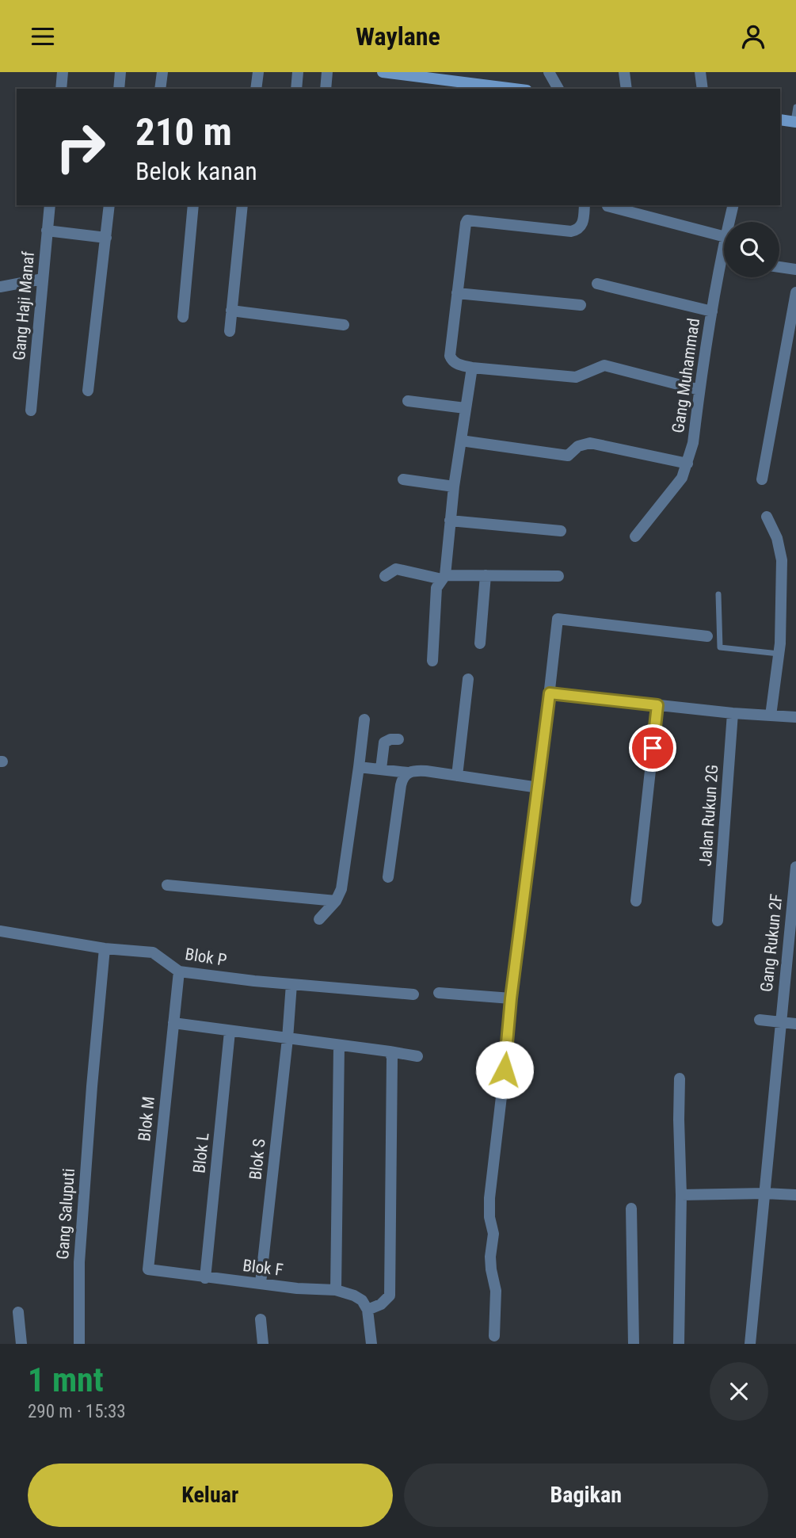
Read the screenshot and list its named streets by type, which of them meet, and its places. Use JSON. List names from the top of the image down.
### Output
{
  "streets": {
    "street": [
      "Gang Haji Manaf",
      "Gang Muhammad",
      "Jalan Rukun 2G",
      "Gang Rukun 2F",
      "Blok P",
      "Blok M",
      "Blok L",
      "Blok S",
      "Gang Saluputi",
      "Blok F"
    ]
  },
  "crossings": [
    ["Blok P", "Blok M"],
    ["Blok P", "Blok S"],
    ["Blok P", "Gang Saluputi"],
    ["Blok M", "Blok F"],
    ["Blok L", "Blok F"],
    ["Blok S", "Blok F"]
  ],
  "page": {
    "header": "Waylane",
    "turn": ["210 m", "Belok kanan"],
    "heading": ["1 mnt", "290 m · 15:33"],
    "buttons": ["Keluar", "Bagikan"]
  }
}
